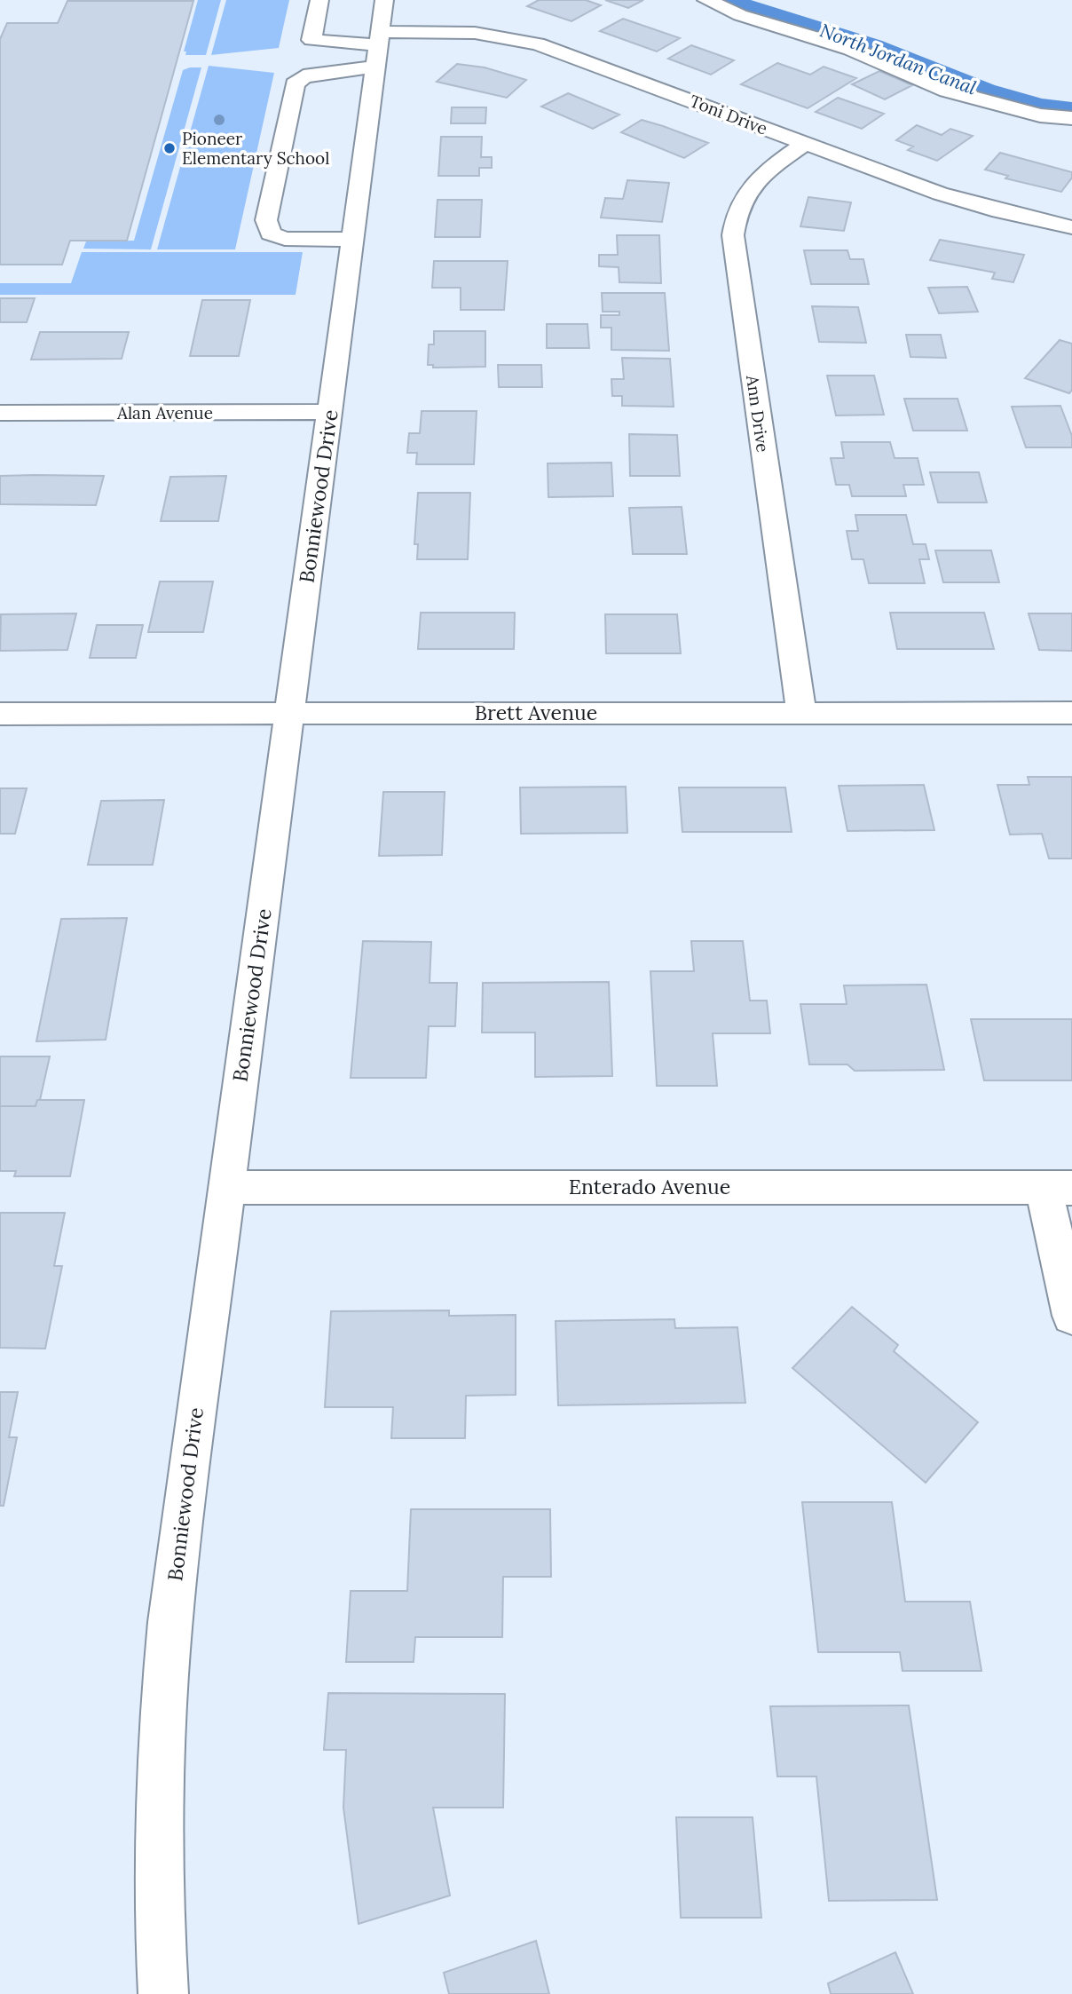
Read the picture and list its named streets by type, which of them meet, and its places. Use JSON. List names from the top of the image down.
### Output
{
  "streets": {
    "street": [
      "Toni Drive",
      "Alan Avenue",
      "Ann Drive",
      "Bonniewood Drive",
      "Brett Avenue",
      "Enterado Avenue"
    ]
  },
  "crossings": [
    ["Toni Drive", "Ann Drive"],
    ["Toni Drive", "Bonniewood Drive"],
    ["Alan Avenue", "Bonniewood Drive"],
    ["Ann Drive", "Brett Avenue"],
    ["Bonniewood Drive", "Brett Avenue"],
    ["Bonniewood Drive", "Enterado Avenue"]
  ],
  "water": ["North Jordan Canal"],
  "places": ["Pioneer Elementary School"]
}
